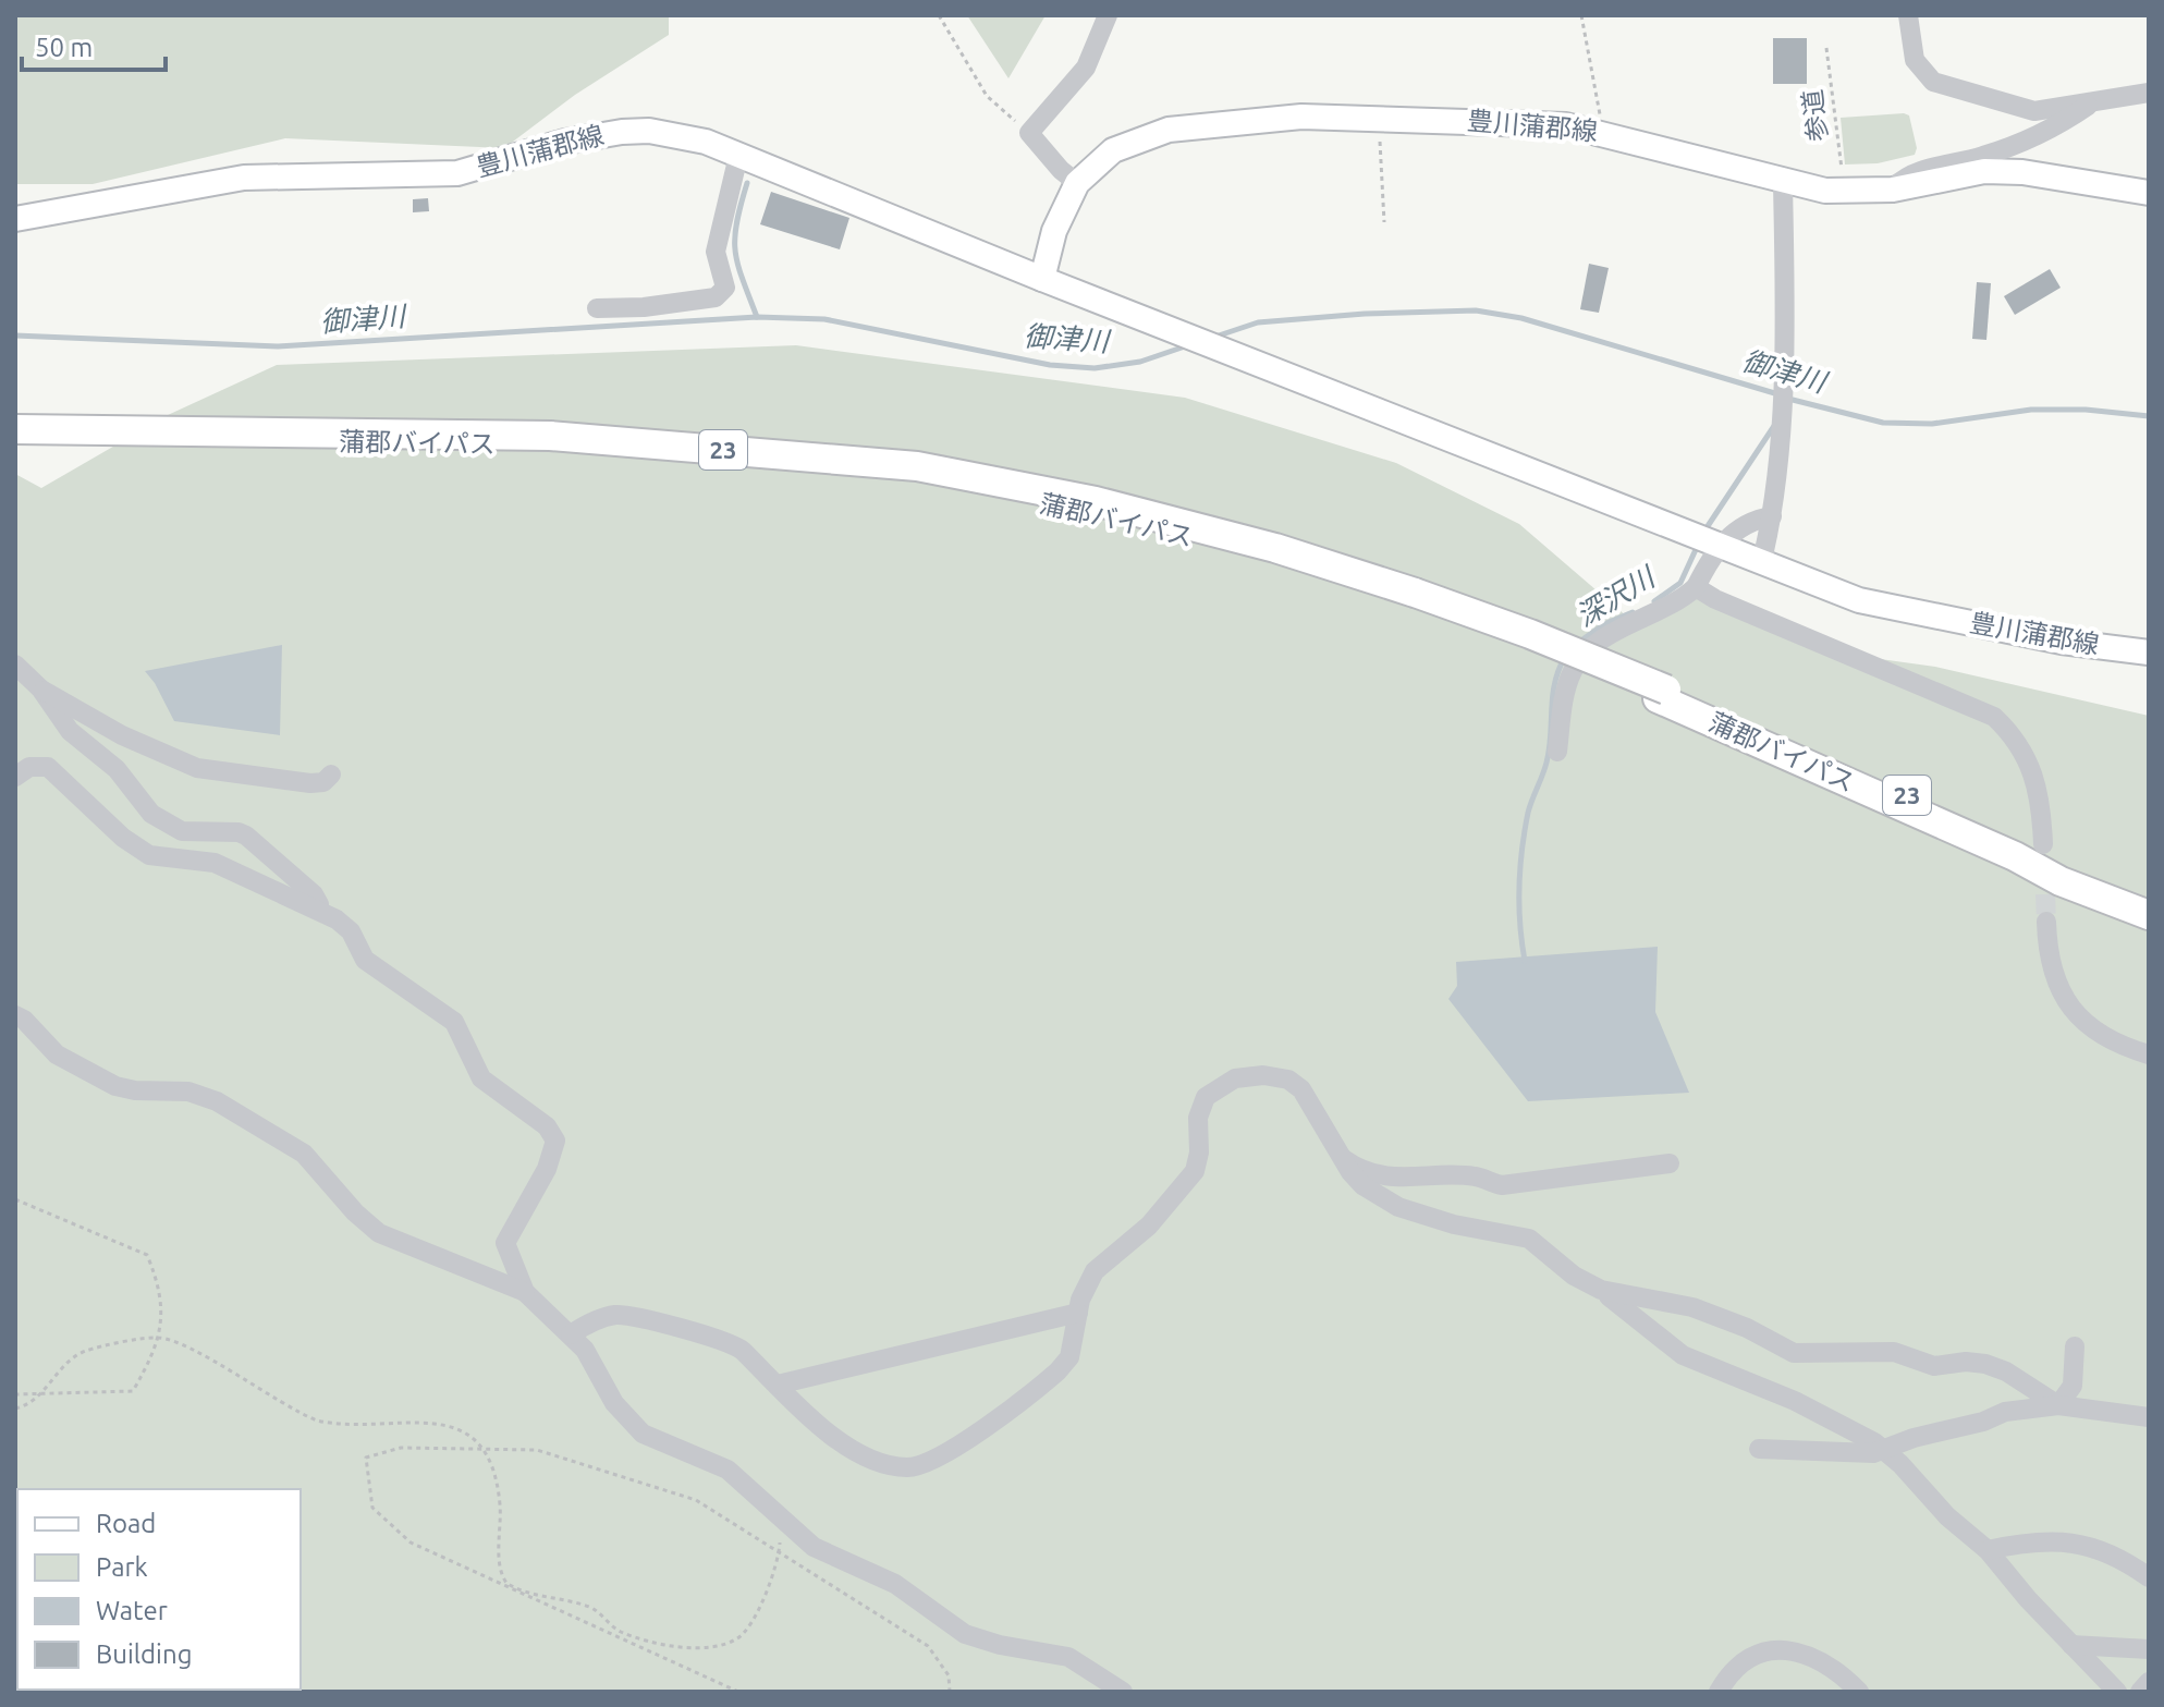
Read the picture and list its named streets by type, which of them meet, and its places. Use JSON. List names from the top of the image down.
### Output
{
  "streets": {
    "highway": ["蒲郡バイパス", "23"],
    "main road": ["豊川蒲郡線"],
    "path": ["参道"]
  },
  "water": ["御津川", "深沢川"],
  "legend": [
    "Road",
    "Park",
    "Water",
    "Building"
  ],
  "scale_bar": "50 m"
}
